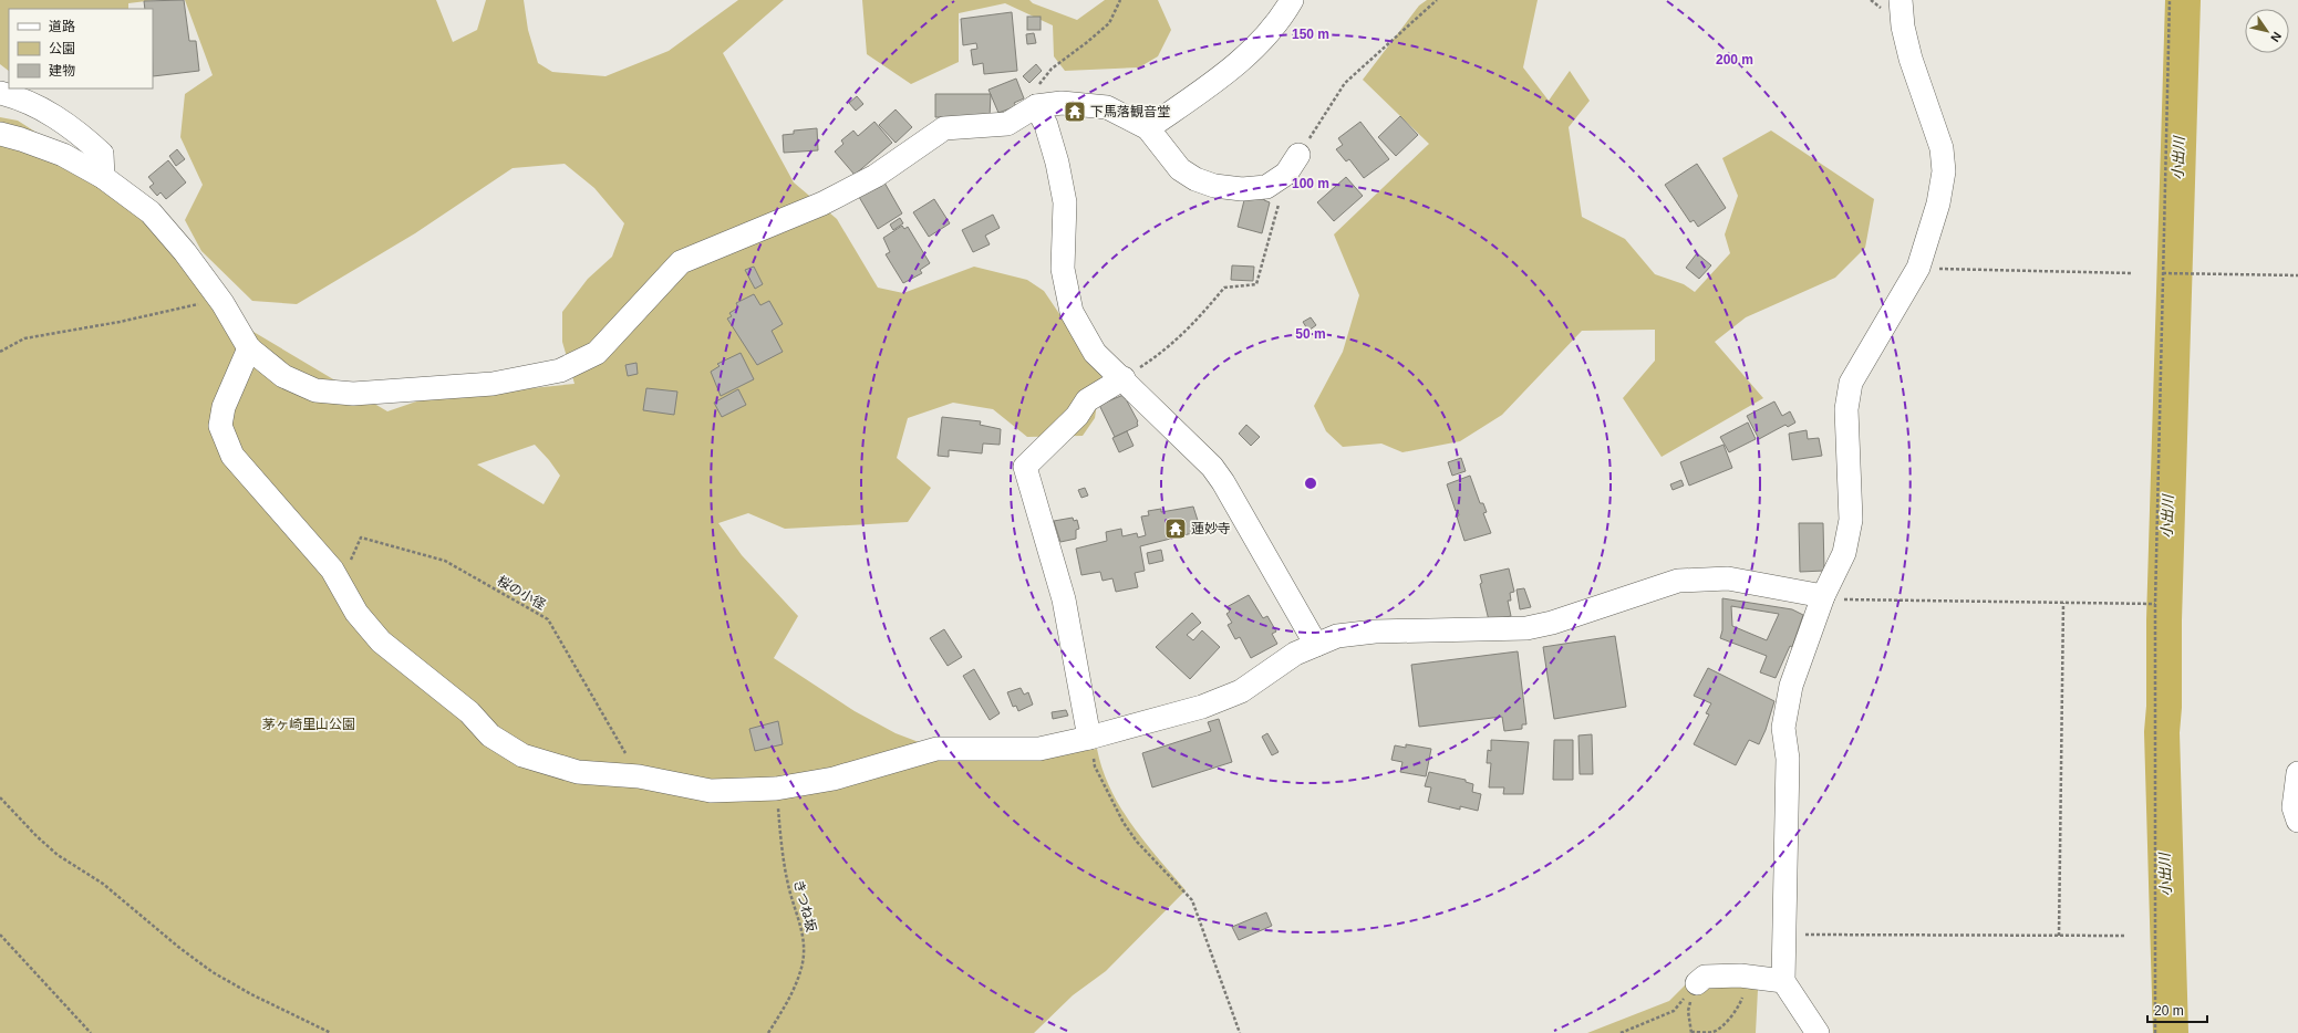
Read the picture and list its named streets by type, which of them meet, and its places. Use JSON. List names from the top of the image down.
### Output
{
  "streets": {
    "path": ["桜の小径", "きつね坂"]
  },
  "water": ["小出川"],
  "parks": ["茅ヶ崎里山公園"],
  "places": {
    "temple": ["下馬落観音堂", "蓮妙寺"]
  },
  "legend": ["道路", "公園", "建物"],
  "scale_bar": "20 m",
  "north": "bottom right",
  "rings": [
    "150 m",
    "200 m",
    "100 m",
    "50 m"
  ]
}
